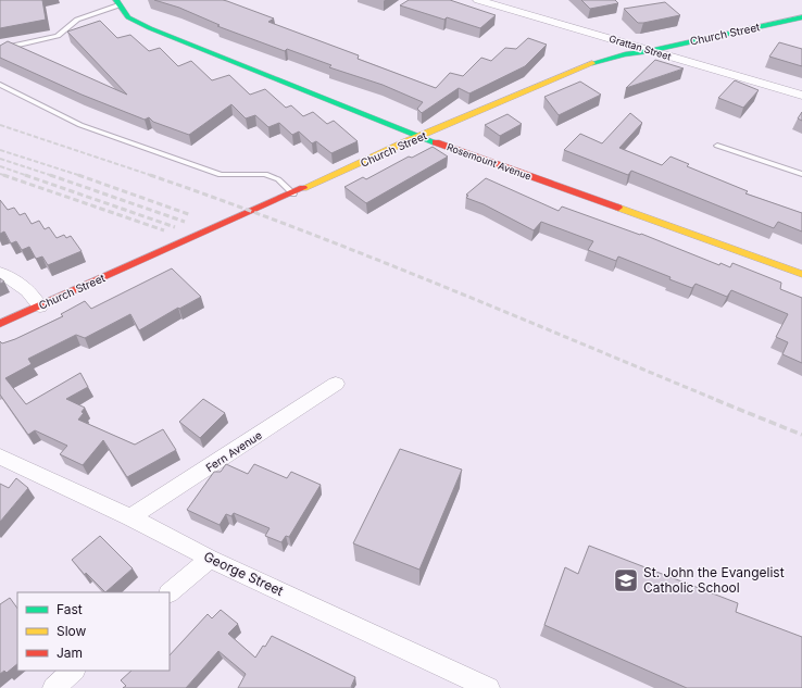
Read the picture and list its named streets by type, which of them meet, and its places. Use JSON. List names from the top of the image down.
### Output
{
  "streets": {
    "street": [
      "Church Street",
      "Grattan Street",
      "Rosemount Avenue",
      "Fern Avenue",
      "George Street"
    ]
  },
  "crossings": [
    ["Church Street", "Grattan Street"],
    ["Church Street", "Rosemount Avenue"],
    ["Fern Avenue", "George Street"]
  ],
  "places": {
    "school or university": ["St. John the Evangelist Catholic School"]
  },
  "legend": ["Fast", "Slow", "Jam"]
}
